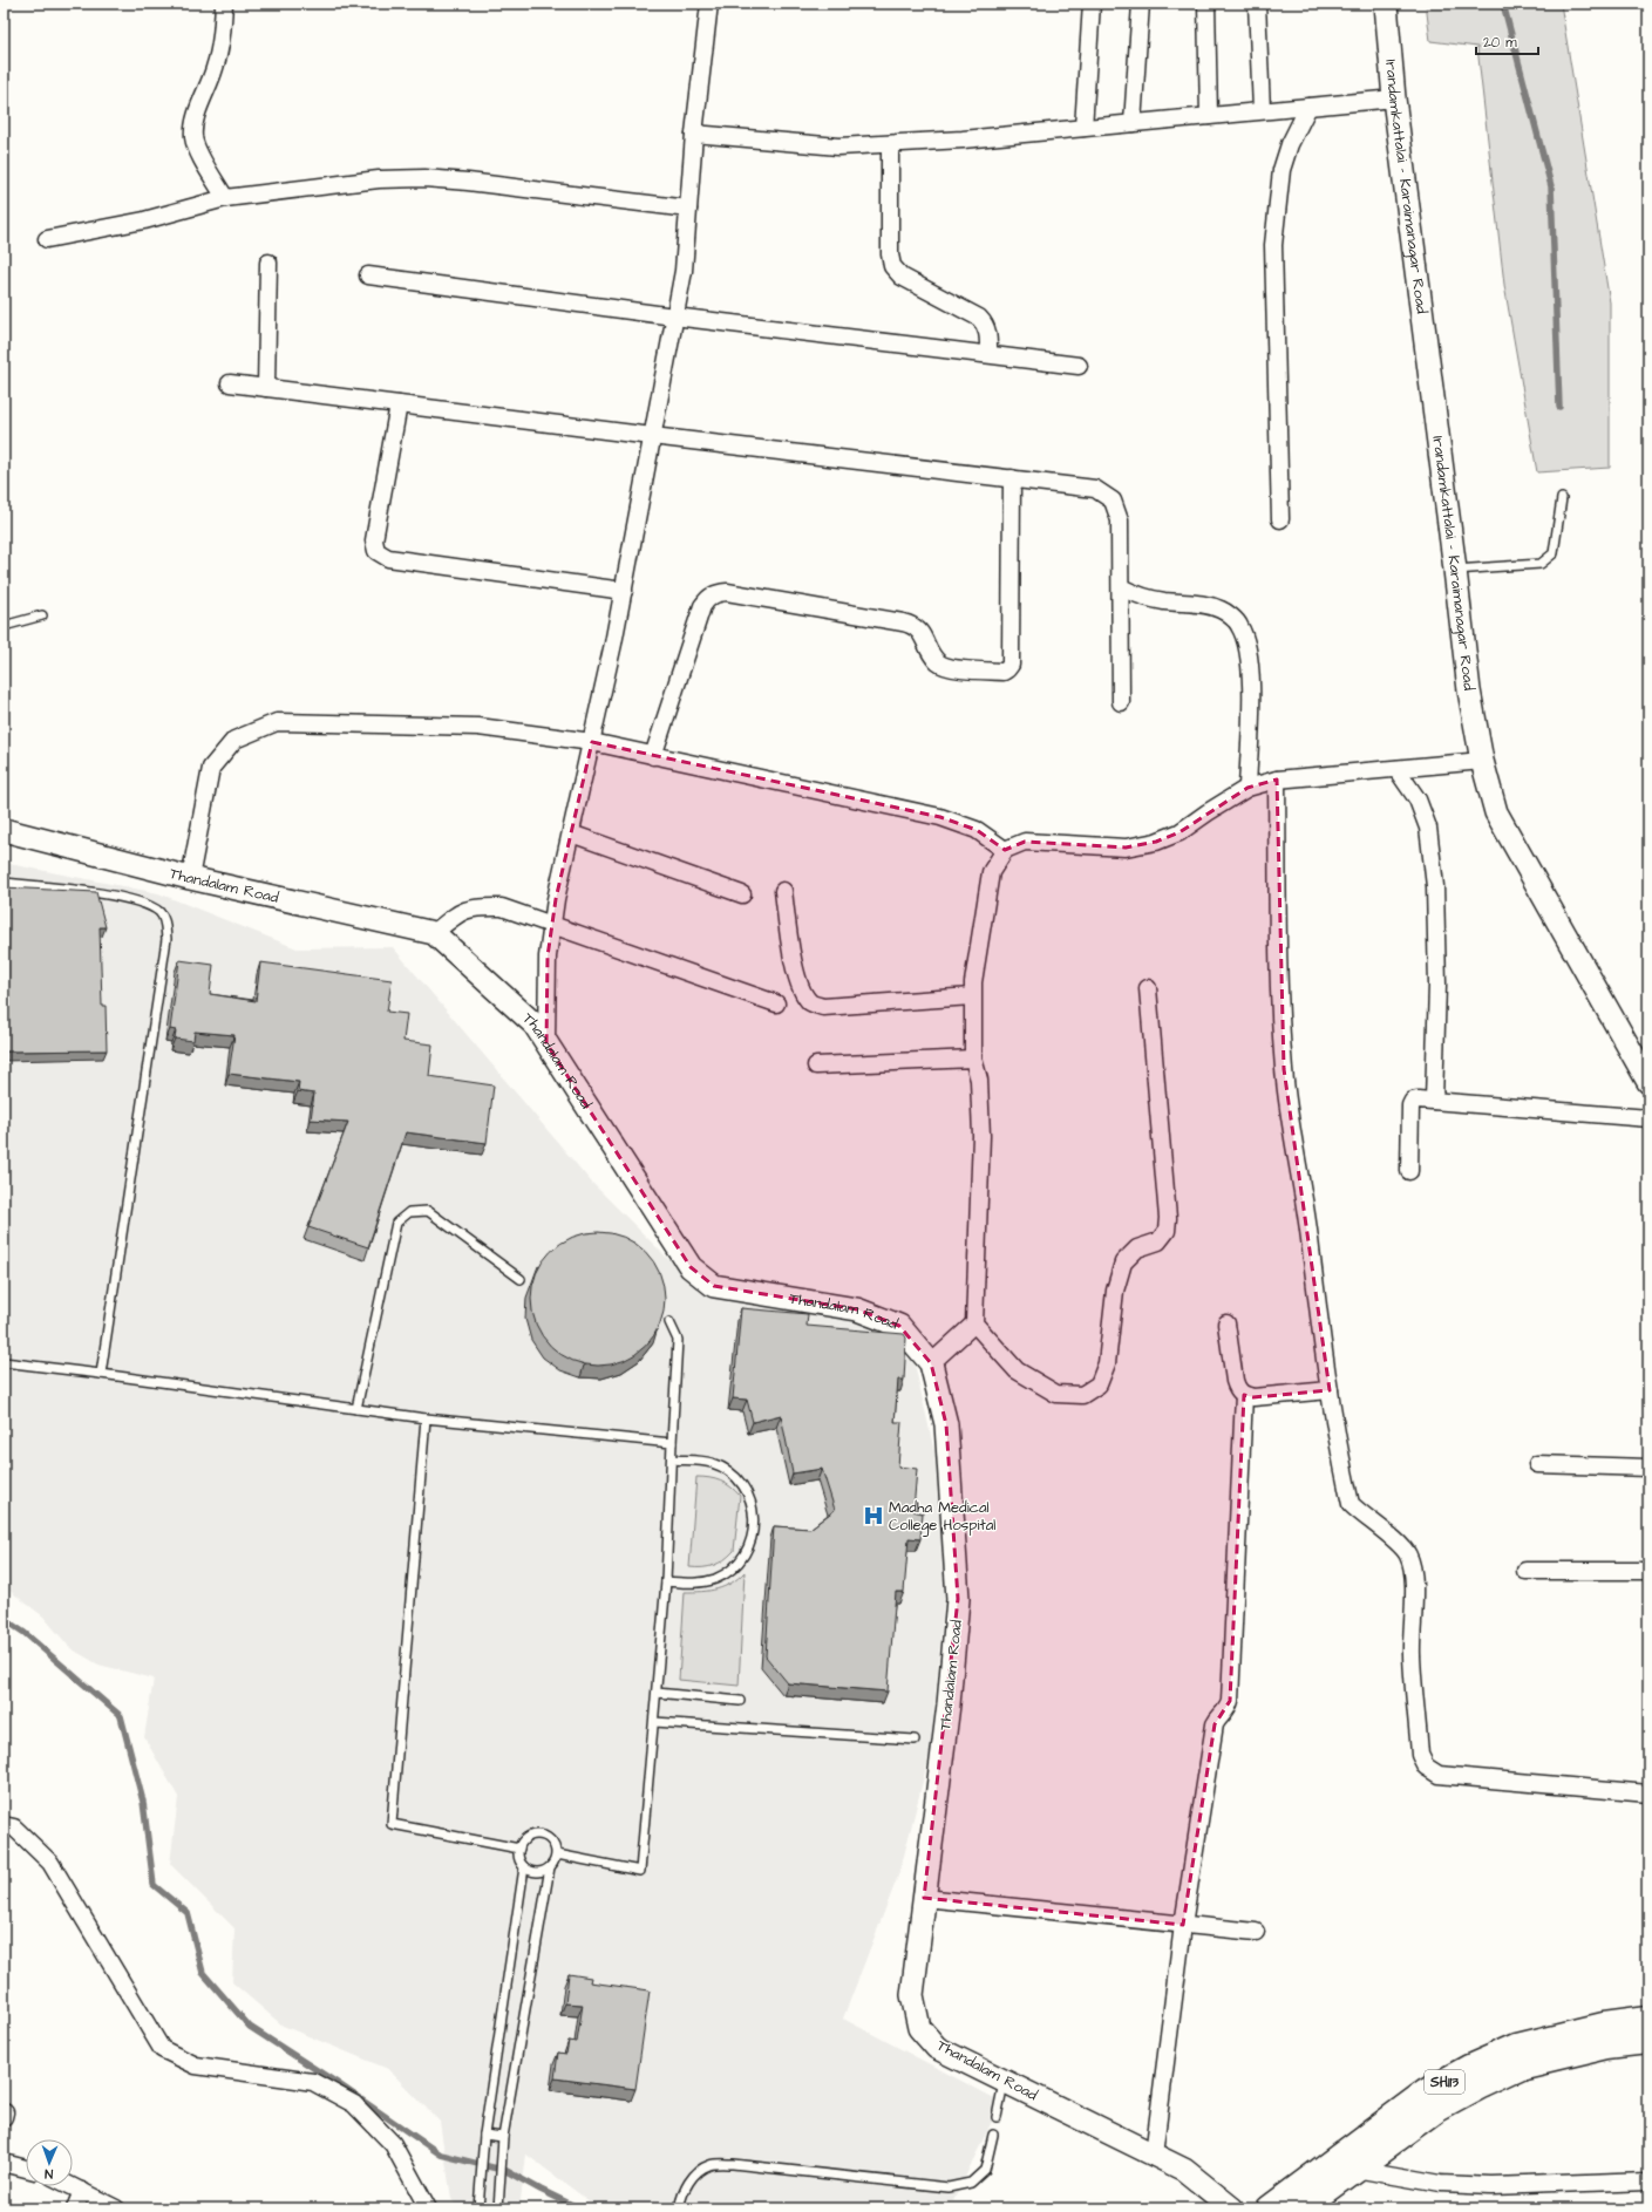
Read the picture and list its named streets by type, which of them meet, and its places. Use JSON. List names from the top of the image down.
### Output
{
  "streets": {
    "main road": ["SH113"],
    "street": ["Irandamkattalai - Karaimanagar Road", "Thandalam Road"]
  },
  "places": {
    "hospital": ["Madha Medical College Hospital"]
  },
  "scale_bar": "20 m",
  "north": "bottom"
}
